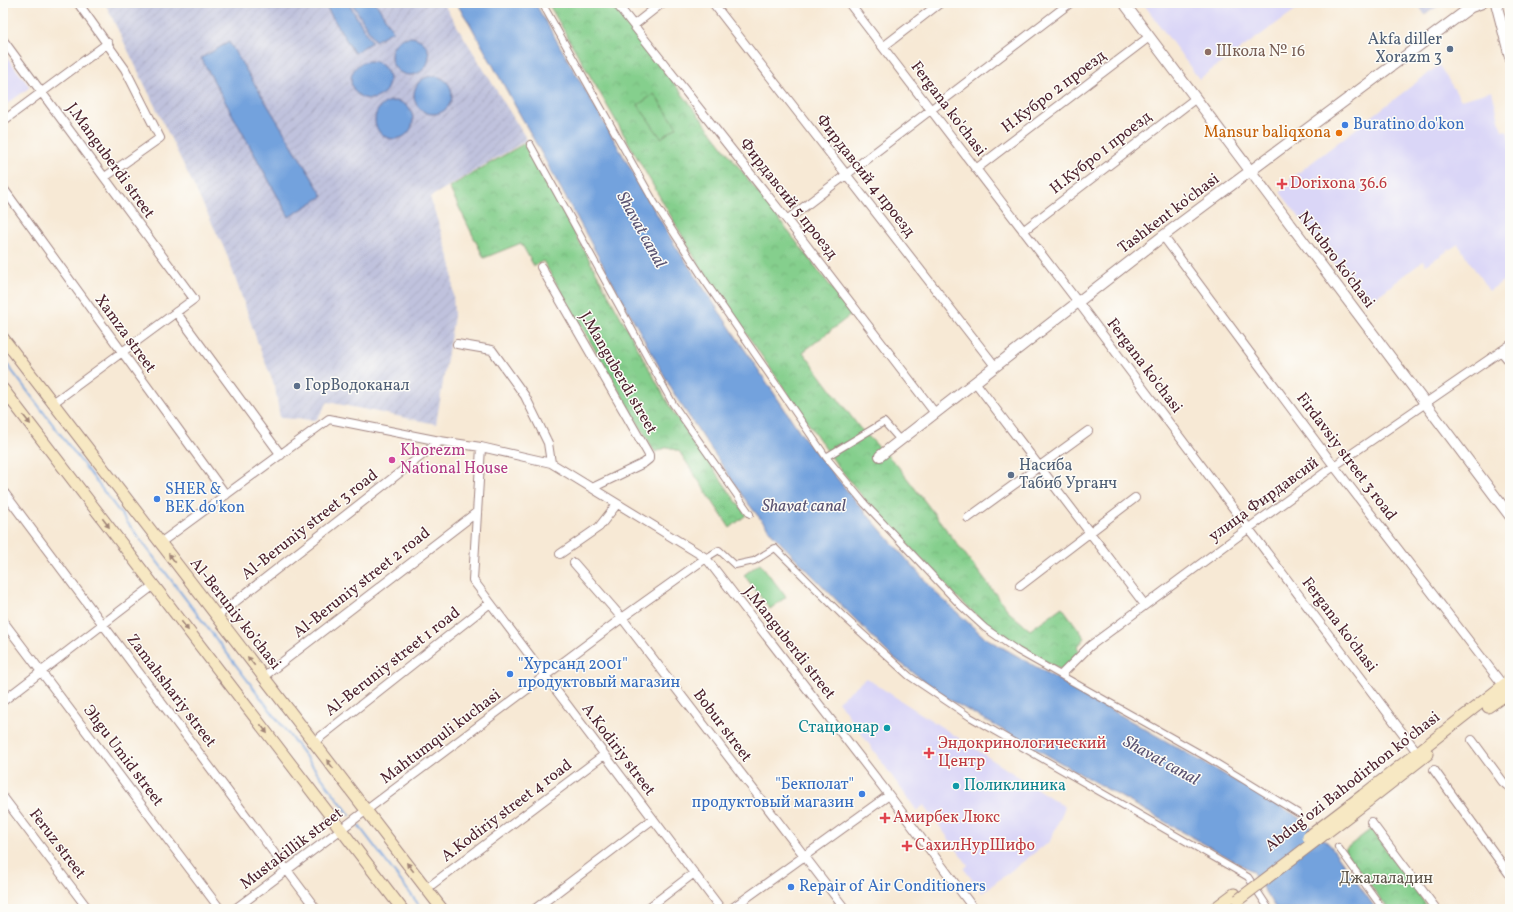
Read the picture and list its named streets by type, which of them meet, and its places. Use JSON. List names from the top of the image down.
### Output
{
  "streets": {
    "main road": ["Al-Beruniy ko’chasi", "Abdug’ozi Bahodirhon ko’chasi"],
    "street": [
      "Н.Кубро 2 проезд",
      "Fergana ko'chasi",
      "Н.Кубро 1 проезд",
      "J.Manguberdi street",
      "Фирдавсий 4 проезд",
      "Фирдавсий 5 проезд",
      "Tashkent ko'chasi",
      "N.Kubro ko'chasi",
      "Xamza street",
      "Firdavsiy street 3 road",
      "улица Фирдавсий",
      "Al-Beruniy street 3 road",
      "Al-Beruniy street 2 road",
      "Al-Beruniy street 1 road",
      "Zamahshariy street",
      "Bobur street",
      "Mahtumquli kuchasi",
      "A.Kodiriy street",
      "Эhgu Umid street",
      "A.Kodiriy street 4 road",
      "Feruz street",
      "Mustakillik street"
    ]
  },
  "crossings": [
    ["Н.Кубро 2 проезд", "Fergana ko'chasi"],
    ["Н.Кубро 2 проезд", "N.Kubro ko'chasi"],
    ["Fergana ko'chasi", "Н.Кубро 1 проезд"],
    ["Fergana ko'chasi", "Tashkent ko'chasi"],
    ["Fergana ko'chasi", "улица Фирдавсий"],
    ["Н.Кубро 1 проезд", "N.Kubro ko'chasi"],
    ["J.Manguberdi street", "Al-Beruniy street 3 road"],
    ["J.Manguberdi street", "Mahtumquli kuchasi"],
    ["J.Manguberdi street", "A.Kodiriy street"],
    ["Фирдавсий 4 проезд", "Tashkent ko'chasi"],
    ["Фирдавсий 5 проезд", "Tashkent ko'chasi"],
    ["Tashkent ko'chasi", "N.Kubro ko'chasi"],
    ["Tashkent ko'chasi", "Firdavsiy street 3 road"],
    ["N.Kubro ko'chasi", "улица Фирдавсий"],
    ["Firdavsiy street 3 road", "улица Фирдавсий"],
    ["Firdavsiy street 3 road", "Abdug’ozi Bahodirhon ko’chasi"],
    ["Al-Beruniy street 3 road", "Al-Beruniy ko’chasi"],
    ["Al-Beruniy street 2 road", "Al-Beruniy ko’chasi"],
    ["Al-Beruniy street 2 road", "A.Kodiriy street"],
    ["Al-Beruniy ko’chasi", "Al-Beruniy street 1 road"],
    ["Al-Beruniy ko’chasi", "Mahtumquli kuchasi"],
    ["Al-Beruniy ko’chasi", "A.Kodiriy street 4 road"],
    ["Al-Beruniy ko’chasi", "Mustakillik street"],
    ["Al-Beruniy street 1 road", "A.Kodiriy street"],
    ["Zamahshariy street", "Mustakillik street"],
    ["Bobur street", "Mahtumquli kuchasi"],
    ["Mahtumquli kuchasi", "A.Kodiriy street"],
    ["Mahtumquli kuchasi", "Mustakillik street"],
    ["A.Kodiriy street", "A.Kodiriy street 4 road"]
  ],
  "water": ["Shavat canal"],
  "parks": ["Джалаладин"],
  "places": {
    "other": [
      "Akfa diller Xorazm 3",
      "Школа № 16",
      "Buratino do'kon",
      "Mansur baliqxona",
      "ГорВодоканал",
      "Khorezm National House",
      "Насиба Табиб Урганч",
      "SHER & BEK do'kon",
      "\"Хурсанд 2001\" продуктовый магазин",
      "Стационар",
      "Поликлиника",
      "\"Бекполат\" продуктовый магазин",
      "Repair of Air Conditioners"
    ],
    "health": [
      "Dorixona 36.6",
      "Эндокринологический Центр",
      "Амирбек Люкс",
      "СахилНурШифо"
    ]
  }
}
